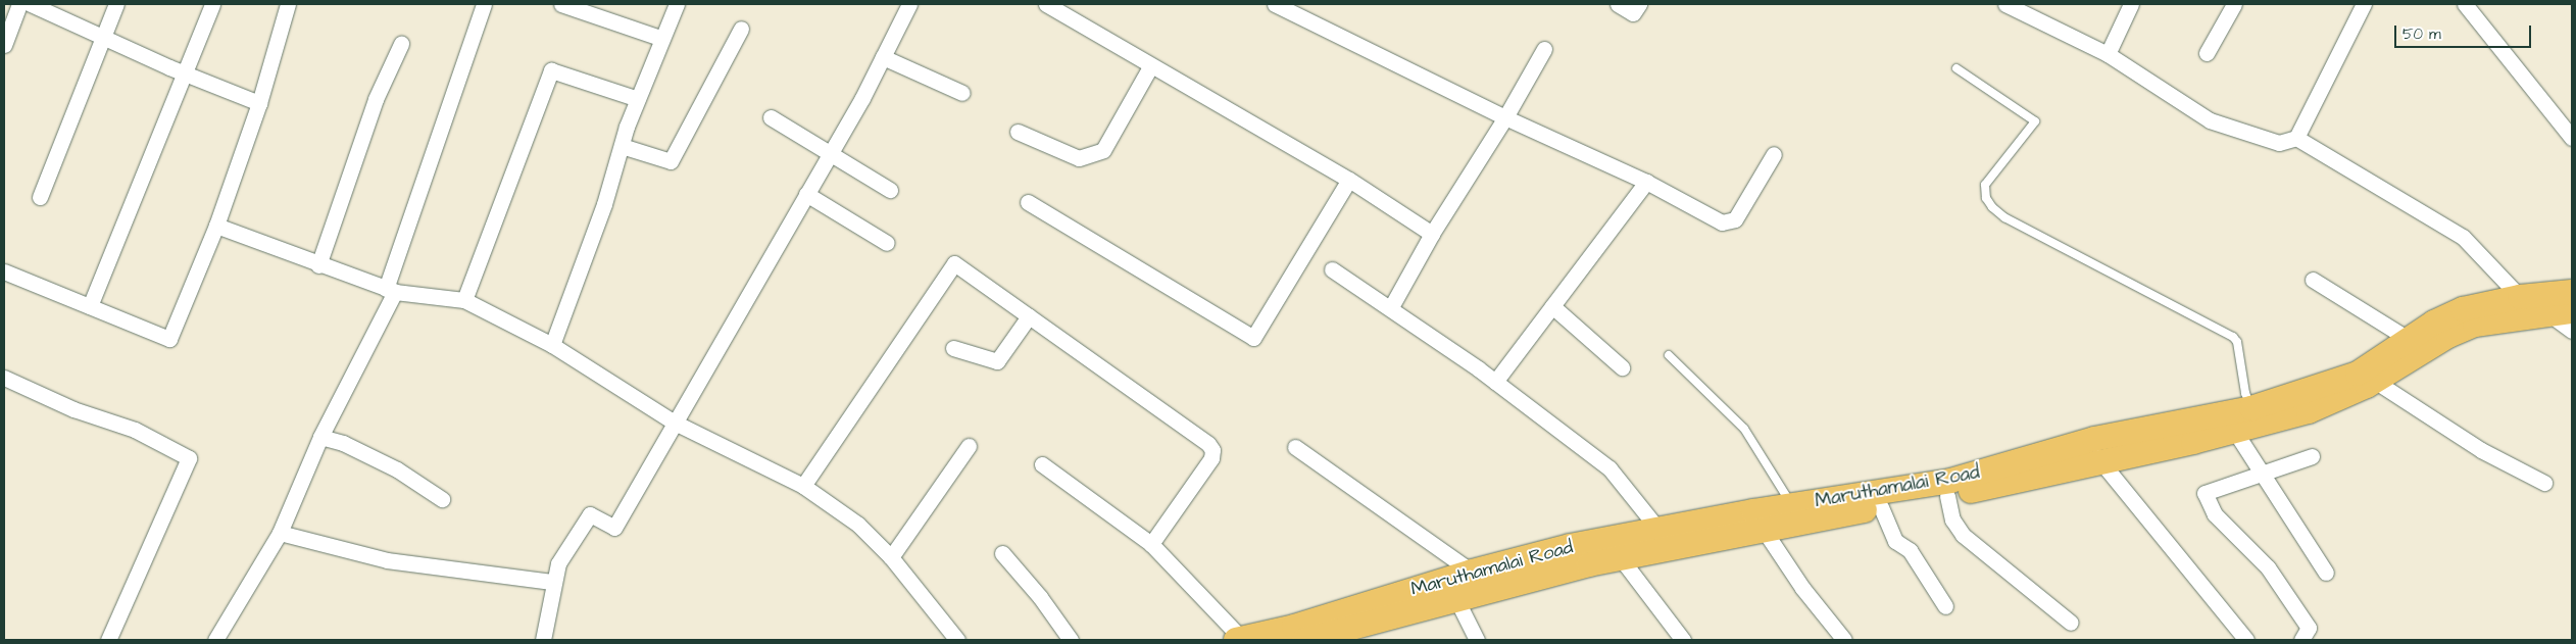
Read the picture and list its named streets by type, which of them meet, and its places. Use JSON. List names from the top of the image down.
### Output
{
  "streets": {
    "main road": ["Maruthamalai Road"]
  },
  "scale_bar": "50 m"
}
